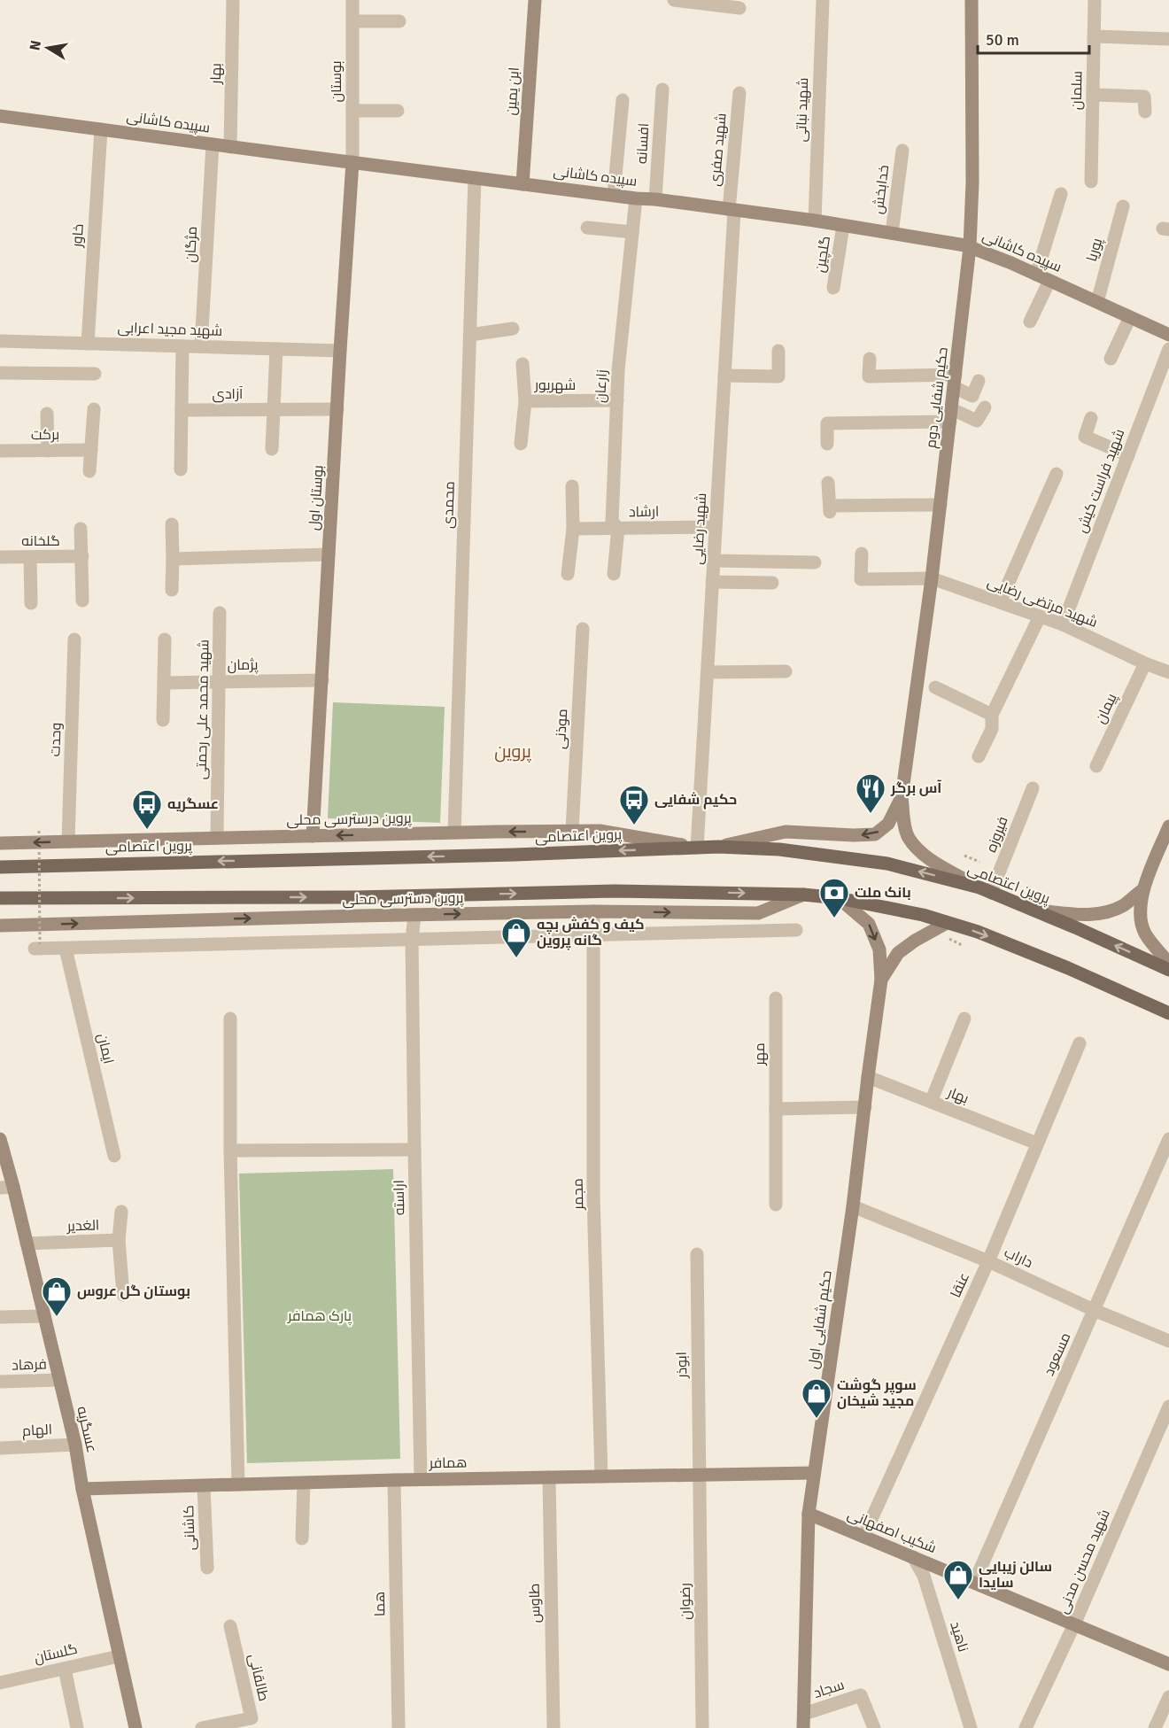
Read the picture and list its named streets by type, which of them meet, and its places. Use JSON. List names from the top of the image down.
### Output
{
  "streets": {
    "main road": ["پروین اعتصامی"],
    "street": [
      "بهار",
      "بوستان",
      "سلمان",
      "ابن یمین",
      "شهید نباتی",
      "سپیده کاشانی",
      "افسانه",
      "شهید صفری",
      "خدابخش",
      "خاور",
      "مژگان",
      "پوریا",
      "گلچین",
      "شهید مجید اعرابی",
      "شهریور",
      "زارعان",
      "آزادی",
      "حکیم شفایی دوم",
      "برکت",
      "شهید فراست کیش",
      "بوستان اول",
      "محمدی",
      "ارشاد",
      "شهید رضایی",
      "گلخانه",
      "شهید مرتضی رضایی",
      "پژمان",
      "پیمان",
      "شهید محمد علی رحمتی",
      "موذنی",
      "وحدت",
      "پروین درسترسی محلی",
      "فیروزه",
      "پروین دسترسی محلی",
      "ایمان",
      "مهر",
      "مجمر",
      "اراسته",
      "الغدیر",
      "داراب",
      "عنقا",
      "حکیم شفایی اول",
      "مسعود",
      "فرهاد",
      "ابوذر",
      "عسگریه",
      "الهام",
      "همافر",
      "کاشانی",
      "شکیب اصفهانی",
      "شهید محسن مدنی",
      "رضوان",
      "طاوس",
      "هما",
      "ناهید",
      "گلستان",
      "طالقانی",
      "سجاد"
    ]
  },
  "crossings": [
    ["بهار", "سپیده کاشانی"],
    ["بهار", "عنقا"],
    ["بهار", "حکیم شفایی اول"],
    ["بوستان", "سپیده کاشانی"],
    ["بوستان", "بوستان اول"],
    ["ابن یمین", "سپیده کاشانی"],
    ["شهید نباتی", "سپیده کاشانی"],
    ["سپیده کاشانی", "افسانه"],
    ["سپیده کاشانی", "شهید صفری"],
    ["سپیده کاشانی", "خدابخش"],
    ["سپیده کاشانی", "خاور"],
    ["سپیده کاشانی", "مژگان"],
    ["سپیده کاشانی", "پوریا"],
    ["سپیده کاشانی", "گلچین"],
    ["سپیده کاشانی", "زارعان"],
    ["سپیده کاشانی", "حکیم شفایی دوم"],
    ["سپیده کاشانی", "بوستان اول"],
    ["سپیده کاشانی", "محمدی"],
    ["سپیده کاشانی", "شهید رضایی"],
    ["شهید صفری", "شهید رضایی"],
    ["خاور", "شهید مجید اعرابی"],
    ["مژگان", "شهید مجید اعرابی"],
    ["شهید مجید اعرابی", "بوستان اول"],
    ["شهریور", "زارعان"],
    ["زارعان", "ارشاد"],
    ["آزادی", "بوستان اول"],
    ["حکیم شفایی دوم", "شهید مرتضی رضایی"],
    ["شهید فراست کیش", "شهید مرتضی رضایی"],
    ["بوستان اول", "پژمان"],
    ["بوستان اول", "پروین درسترسی محلی"],
    ["محمدی", "پروین درسترسی محلی"],
    ["ارشاد", "شهید رضایی"],
    ["شهید رضایی", "پروین درسترسی محلی"],
    ["شهید رضایی", "پروین اعتصامی"],
    ["شهید مرتضی رضایی", "پیمان"],
    ["پژمان", "شهید محمد علی رحمتی"],
    ["شهید محمد علی رحمتی", "پروین درسترسی محلی"],
    ["موذنی", "پروین درسترسی محلی"],
    ["وحدت", "پروین درسترسی محلی"],
    ["پروین درسترسی محلی", "پروین اعتصامی"],
    ["فیروزه", "پروین اعتصامی"],
    ["پروین دسترسی محلی", "مجمر"],
    ["پروین دسترسی محلی", "اراسته"],
    ["مجمر", "همافر"],
    ["اراسته", "همافر"],
    ["الغدیر", "عسگریه"],
    ["داراب", "عنقا"],
    ["داراب", "حکیم شفایی اول"],
    ["داراب", "مسعود"],
    ["عنقا", "شکیب اصفهانی"],
    ["حکیم شفایی اول", "همافر"],
    ["حکیم شفایی اول", "شکیب اصفهانی"],
    ["حکیم شفایی اول", "سجاد"],
    ["مسعود", "شکیب اصفهانی"],
    ["فرهاد", "عسگریه"],
    ["ابوذر", "همافر"],
    ["ابوذر", "رضوان"],
    ["عسگریه", "الهام"],
    ["عسگریه", "همافر"],
    ["عسگریه", "گلستان"],
    ["همافر", "کاشانی"],
    ["همافر", "رضوان"],
    ["همافر", "طاوس"],
    ["همافر", "هما"],
    ["شکیب اصفهانی", "شهید محسن مدنی"],
    ["شکیب اصفهانی", "ناهید"]
  ],
  "districts": ["پروین"],
  "parks": ["پارک همافر"],
  "places": {
    "restaurant": ["آس برگر"],
    "bus stop": ["حکیم شفایی", "عسگریه"],
    "bank": ["بانک ملت"],
    "shop": [
      "کیف و کفش بچه گانه پروین",
      "بوستان گل عروس",
      "سوپر گوشت مجید شیخان",
      "سالن زیبایی سایدا"
    ]
  },
  "scale_bar": "50 m",
  "north": "left"
}
